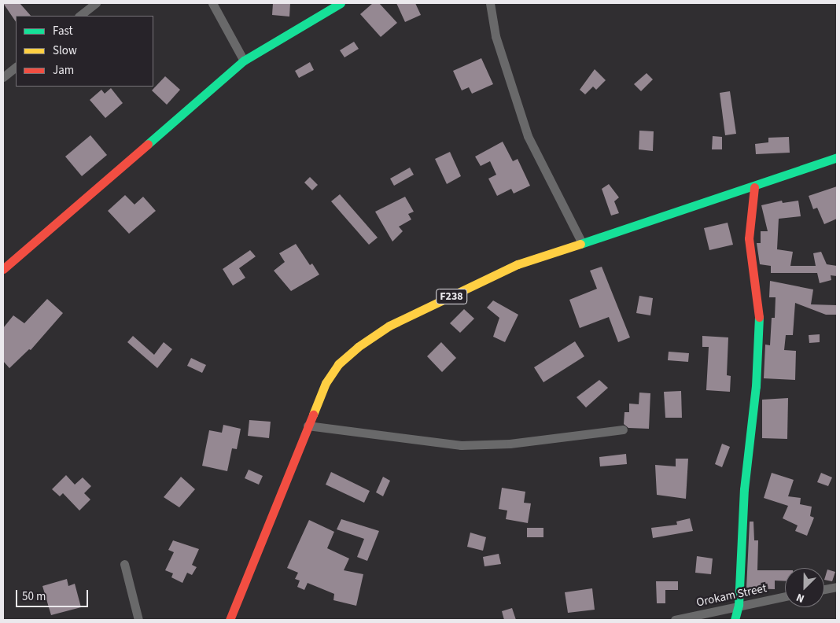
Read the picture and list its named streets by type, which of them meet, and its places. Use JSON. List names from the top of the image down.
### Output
{
  "streets": {
    "street": ["F238", "Orokam Street"]
  },
  "legend": ["Fast", "Slow", "Jam"],
  "scale_bar": "50 m",
  "north": "bottom left"
}
